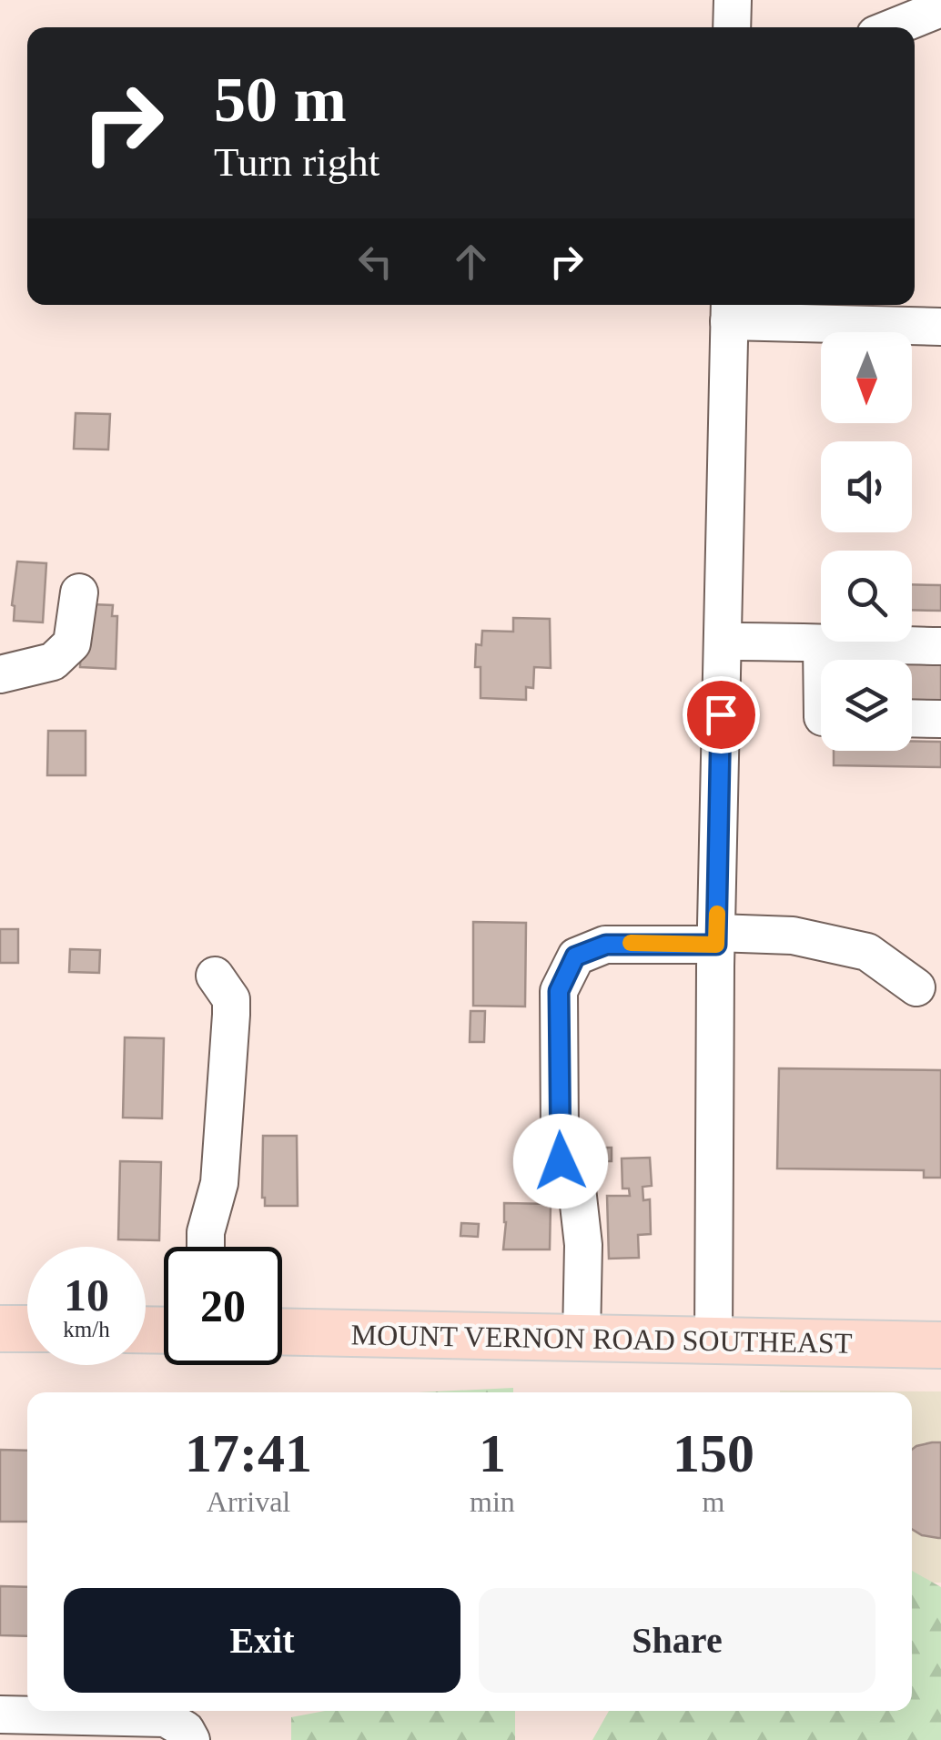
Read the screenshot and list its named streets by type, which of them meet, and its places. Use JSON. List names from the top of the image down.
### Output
{
  "streets": {
    "main road": ["MOUNT VERNON ROAD SOUTHEAST"]
  },
  "north": "bottom",
  "page": {
    "turn": ["50 m", "Turn right"],
    "speed": "10 km/h",
    "limit": "20",
    "eta": [
      "17:41",
      "Arrival",
      "1",
      "min",
      "150",
      "m"
    ],
    "buttons": ["Exit", "Share"]
  }
}
